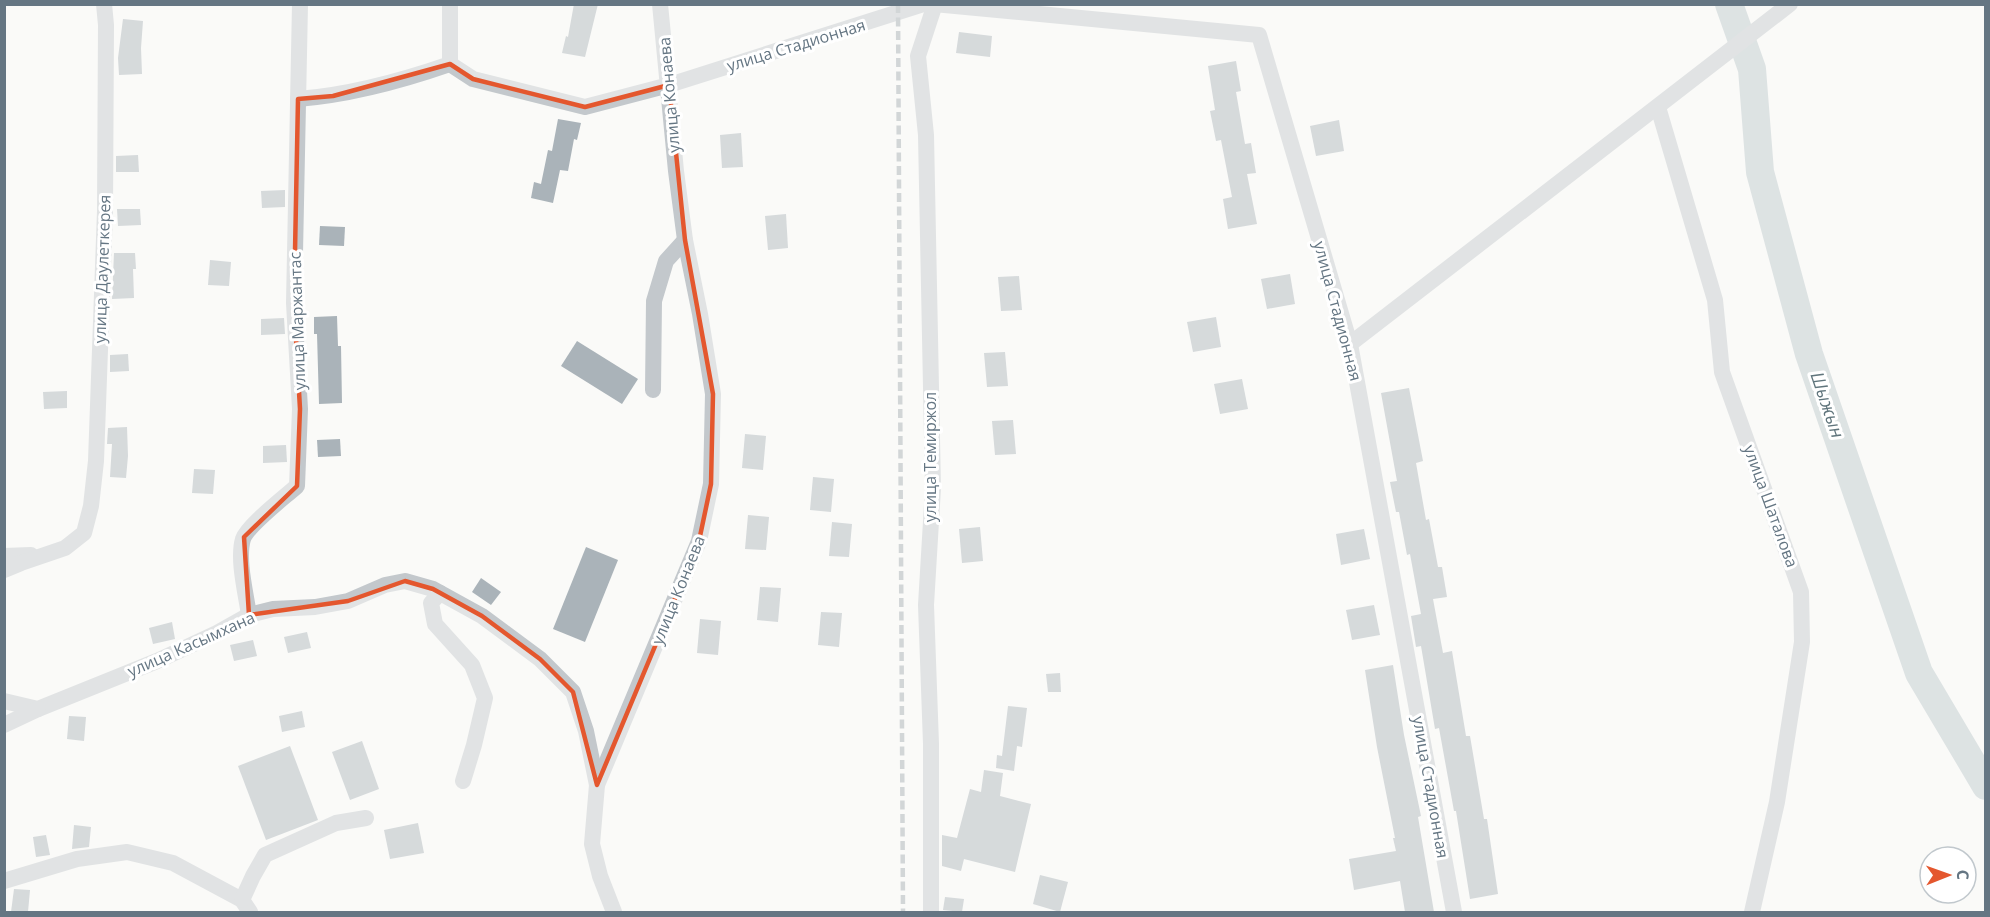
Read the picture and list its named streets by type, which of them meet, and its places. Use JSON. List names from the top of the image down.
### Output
{
  "streets": {
    "street": [
      "улица Стадионная",
      "улица Конаева",
      "улица Даулеткерея",
      "улица Маржантас",
      "улица Темиржол",
      "улица Шаталова",
      "улица Касымхана"
    ]
  },
  "crossings": [
    ["улица Стадионная", "улица Конаева"],
    ["улица Стадионная", "улица Темиржол"],
    ["улица Конаева", "улица Касымхана"],
    ["улица Маржантас", "улица Касымхана"]
  ],
  "water": ["Шыжын"],
  "north": "right"
}
